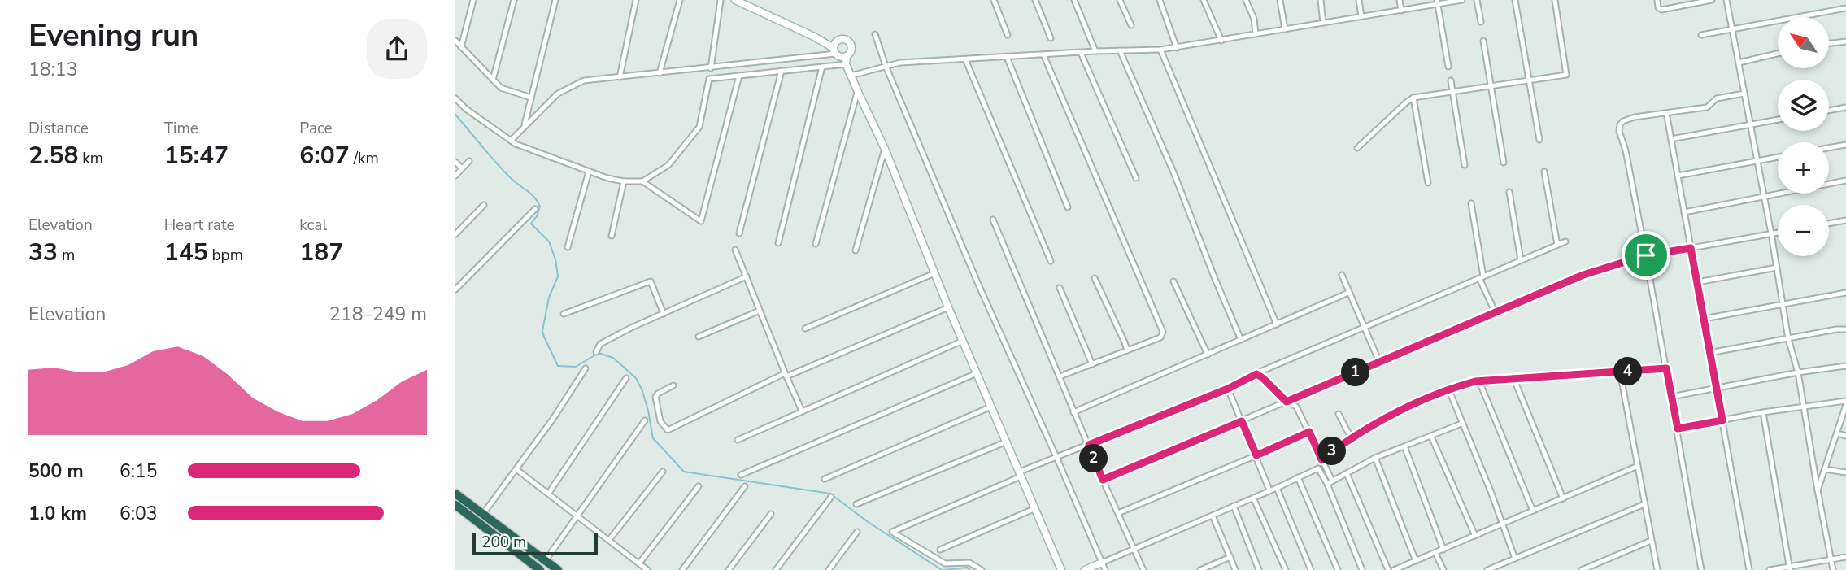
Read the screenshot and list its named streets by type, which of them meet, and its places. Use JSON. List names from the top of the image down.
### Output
{
  "scale_bar": "200 m",
  "north": "top left",
  "page": {
    "heading": ["Evening run", "18:13"],
    "map_buttons": ["+", "−"],
    "stats": [
      ["Distance", "2.58 km"],
      ["Time", "15:47"],
      ["Pace", "6:07 /km"],
      ["Elevation", "33 m"],
      ["Heart rate", "145 bpm"],
      ["kcal", "187"]
    ],
    "chart": ["Elevation", "218–249 m"],
    "pins": [
      "4",
      "1",
      "3",
      "2"
    ],
    "list": [
      {
        "name": "500 m",
        "note": "6:15"
      },
      {
        "name": "1.0 km",
        "note": "6:03"
      }
    ],
    "scale": "200 m"
  }
}
